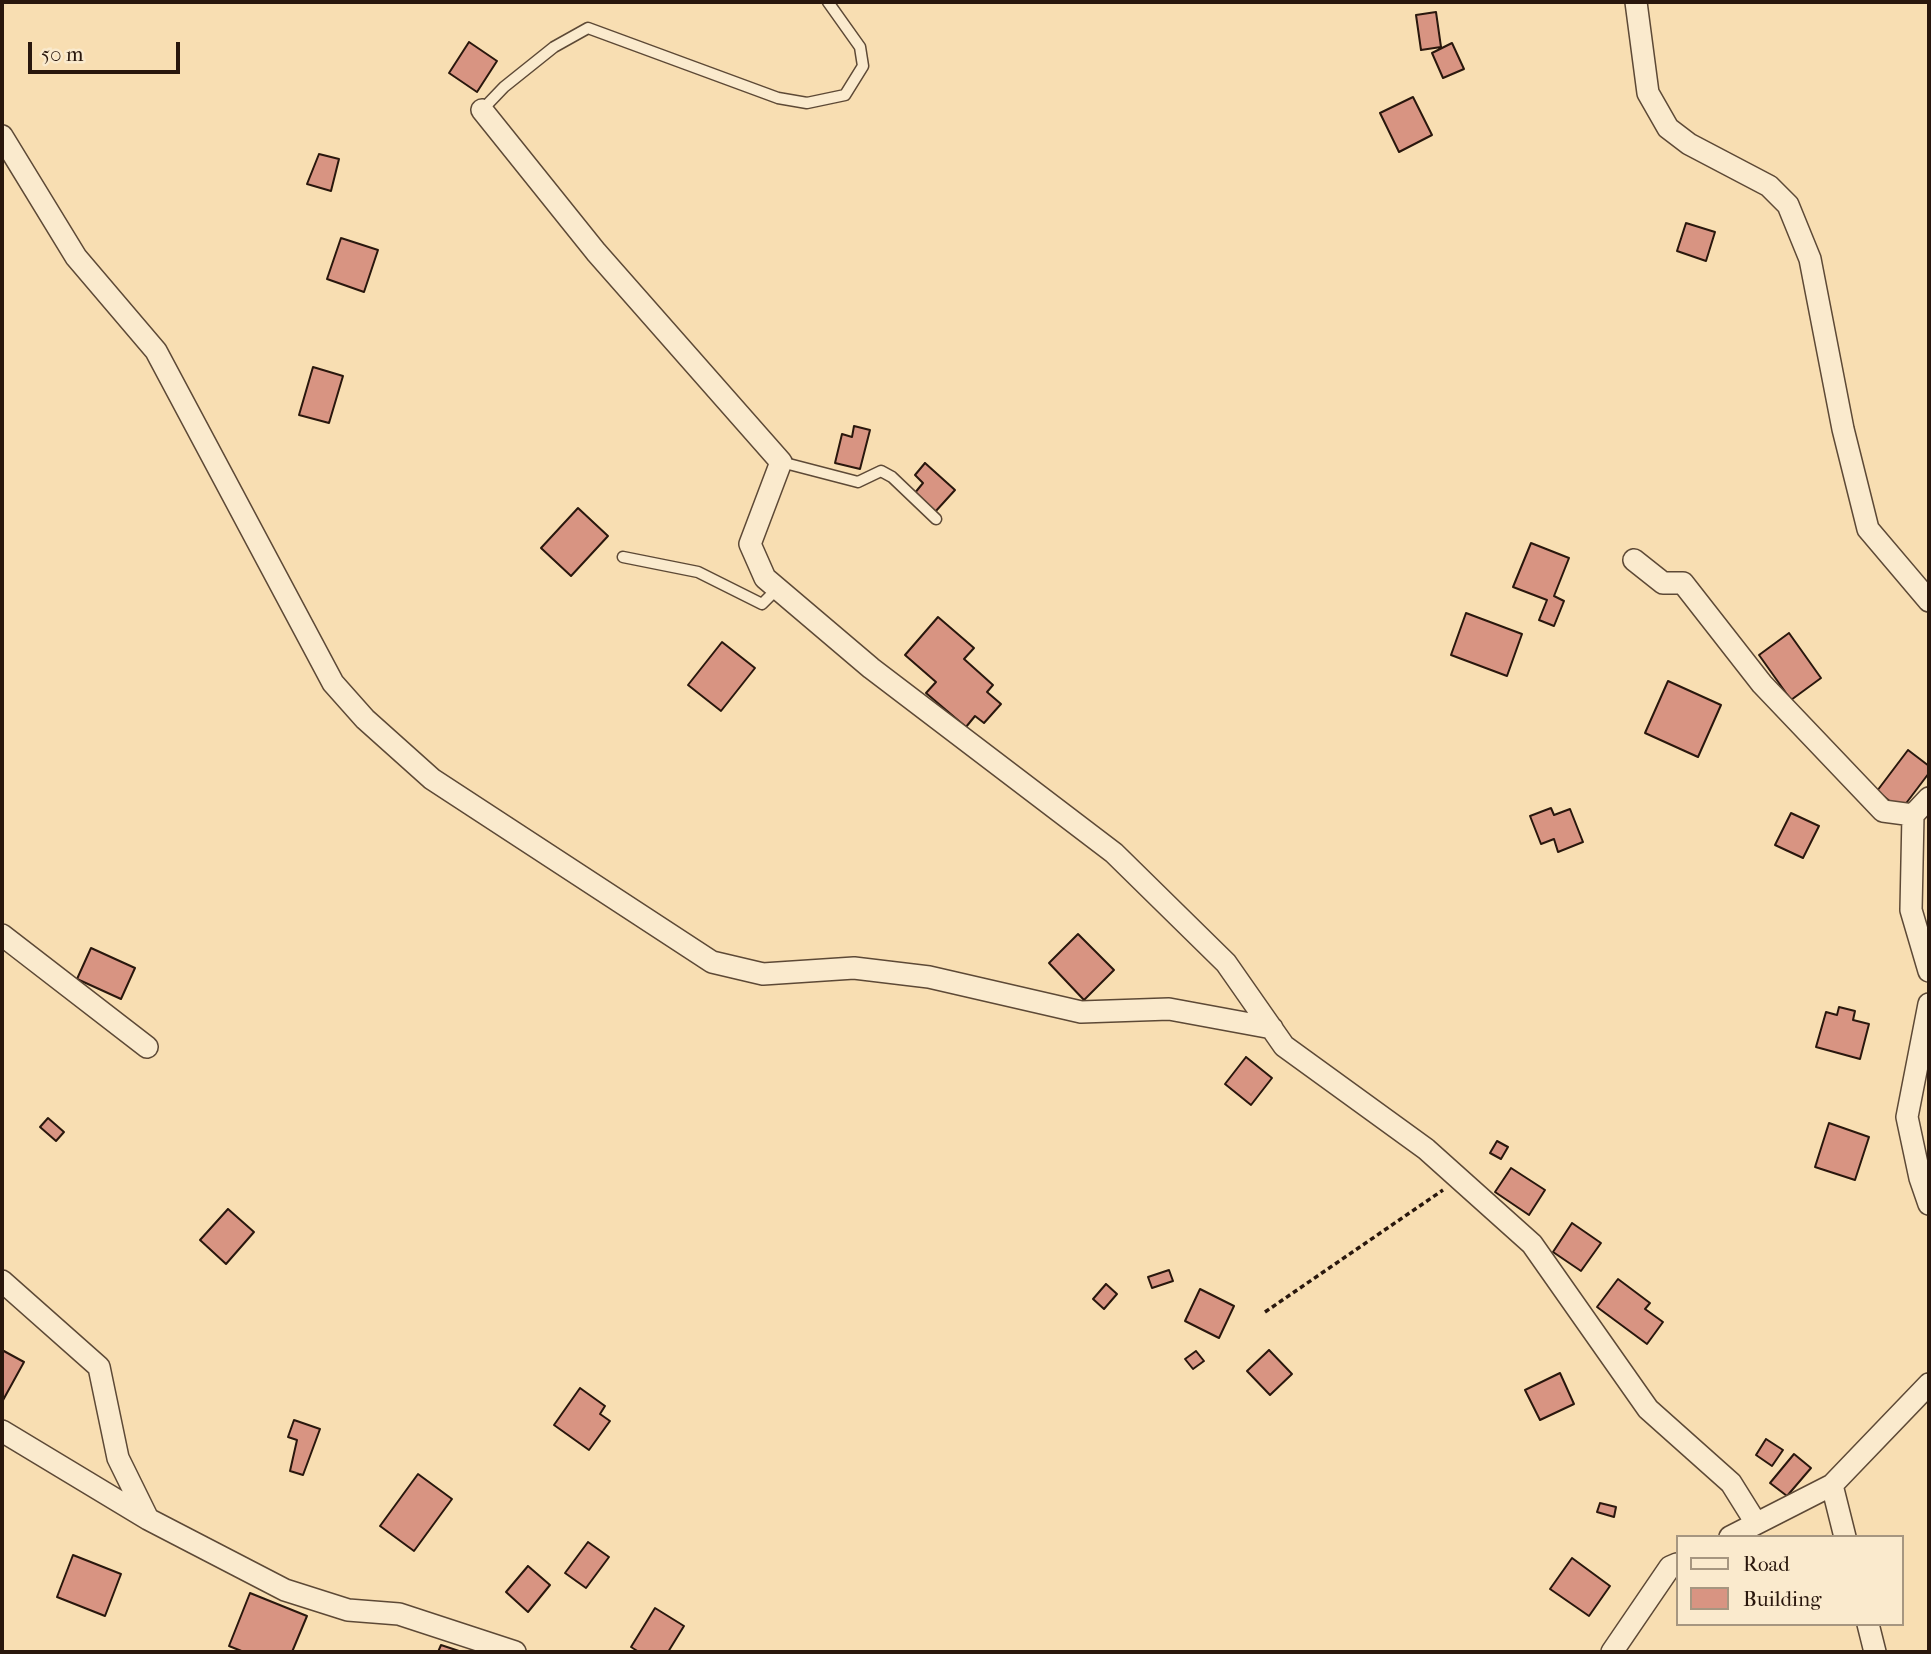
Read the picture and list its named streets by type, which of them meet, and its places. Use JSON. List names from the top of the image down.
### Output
{
  "legend": ["Road", "Building"],
  "scale_bar": "50 m"
}
